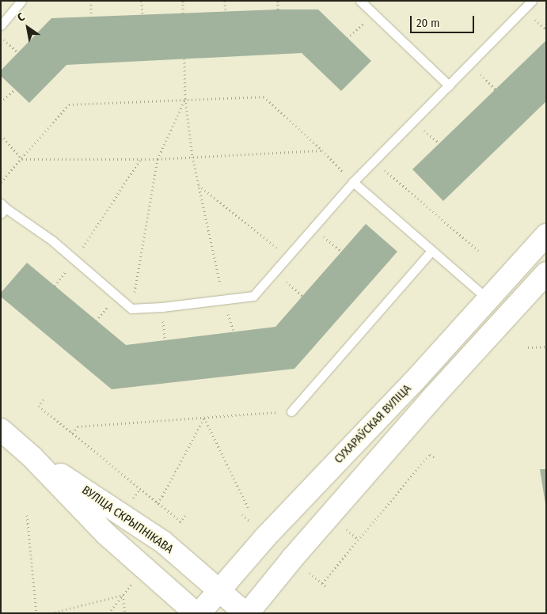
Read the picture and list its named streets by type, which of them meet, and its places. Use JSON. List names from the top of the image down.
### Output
{
  "streets": {
    "main road": ["СУХАРАЎСКАЯ ВУЛІЦА", "ВУЛІЦА СКРЫПНІКАВА"]
  },
  "crossings": [
    ["СУХАРАЎСКАЯ ВУЛІЦА", "ВУЛІЦА СКРЫПНІКАВА"]
  ],
  "scale_bar": "20 m",
  "north": "top left"
}
